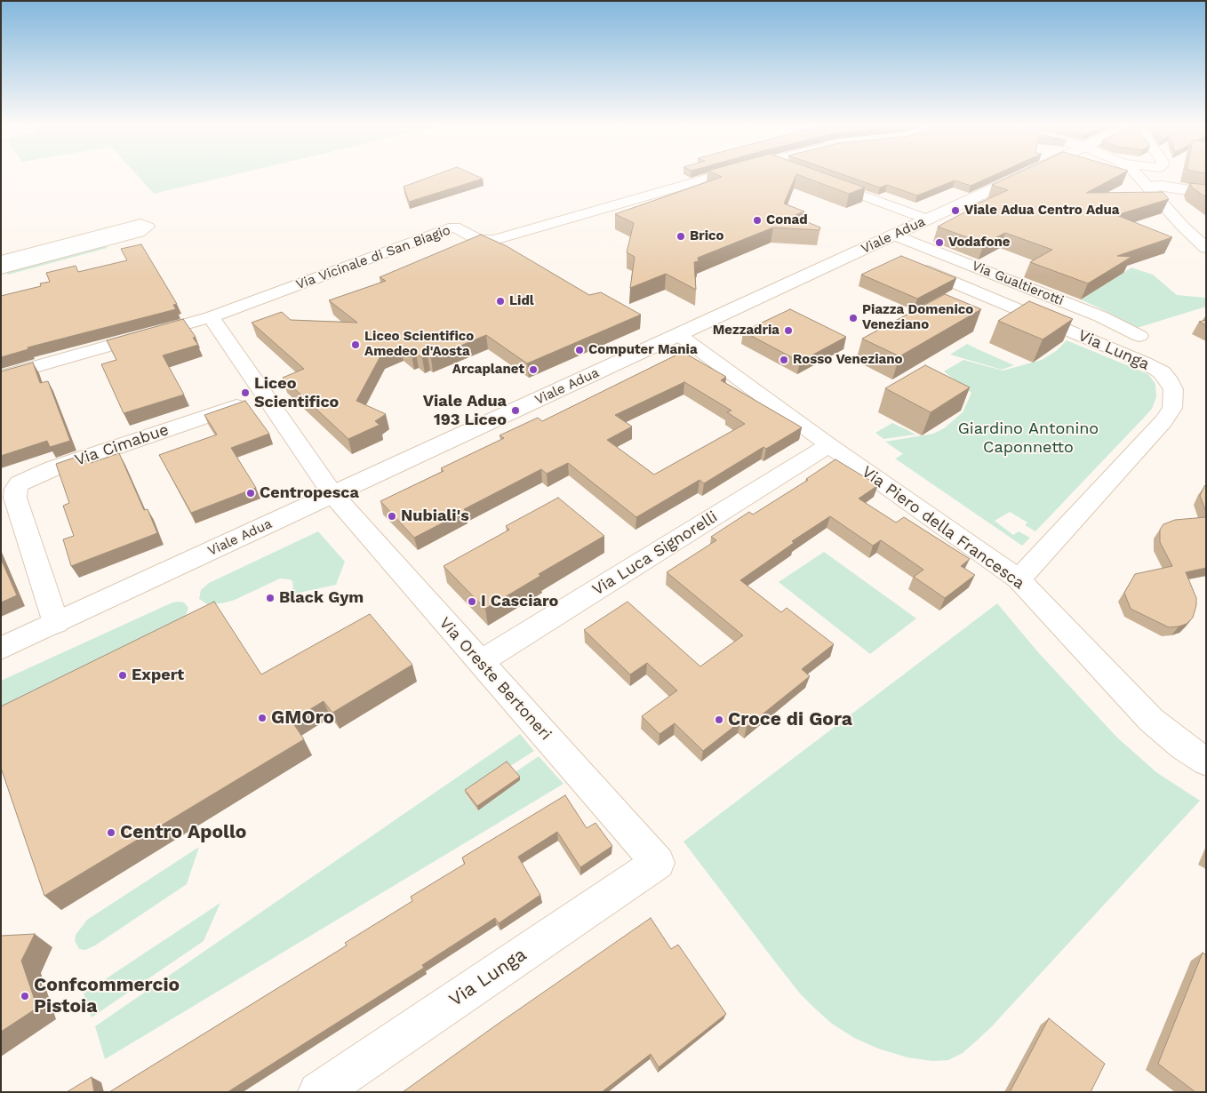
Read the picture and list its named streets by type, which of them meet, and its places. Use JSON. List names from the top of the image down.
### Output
{
  "streets": {
    "street": [
      "Viale Adua",
      "Via Vicinale di San Biagio",
      "Via Gualtierotti",
      "Via Lunga",
      "Via Cimabue",
      "Via Piero della Francesca",
      "Via Luca Signorelli",
      "Via Oreste Bertoneri"
    ]
  },
  "crossings": [
    ["Viale Adua", "Via Gualtierotti"],
    ["Viale Adua", "Via Cimabue"],
    ["Viale Adua", "Via Piero della Francesca"],
    ["Viale Adua", "Via Oreste Bertoneri"],
    ["Via Lunga", "Via Piero della Francesca"],
    ["Via Lunga", "Via Oreste Bertoneri"],
    ["Via Piero della Francesca", "Via Luca Signorelli"],
    ["Via Luca Signorelli", "Via Oreste Bertoneri"]
  ],
  "parks": ["Giardino Antonino Caponnetto"],
  "places": [
    "Viale Adua Centro Adua",
    "Conad",
    "Brico",
    "Vodafone",
    "Lidl",
    "Piazza Domenico Veneziano",
    "Mezzadria",
    "Liceo Scientifico Amedeo d'Aosta",
    "Computer Mania",
    "Rosso Veneziano",
    "Arcaplanet",
    "Liceo Scientifico",
    "Viale Adua 193 Liceo",
    "Centropesca",
    "Nubiali's",
    "Black Gym",
    "I Casciaro",
    "Expert",
    "GMOro",
    "Croce di Gora",
    "Centro Apollo",
    "Confcommercio Pistoia"
  ]
}
